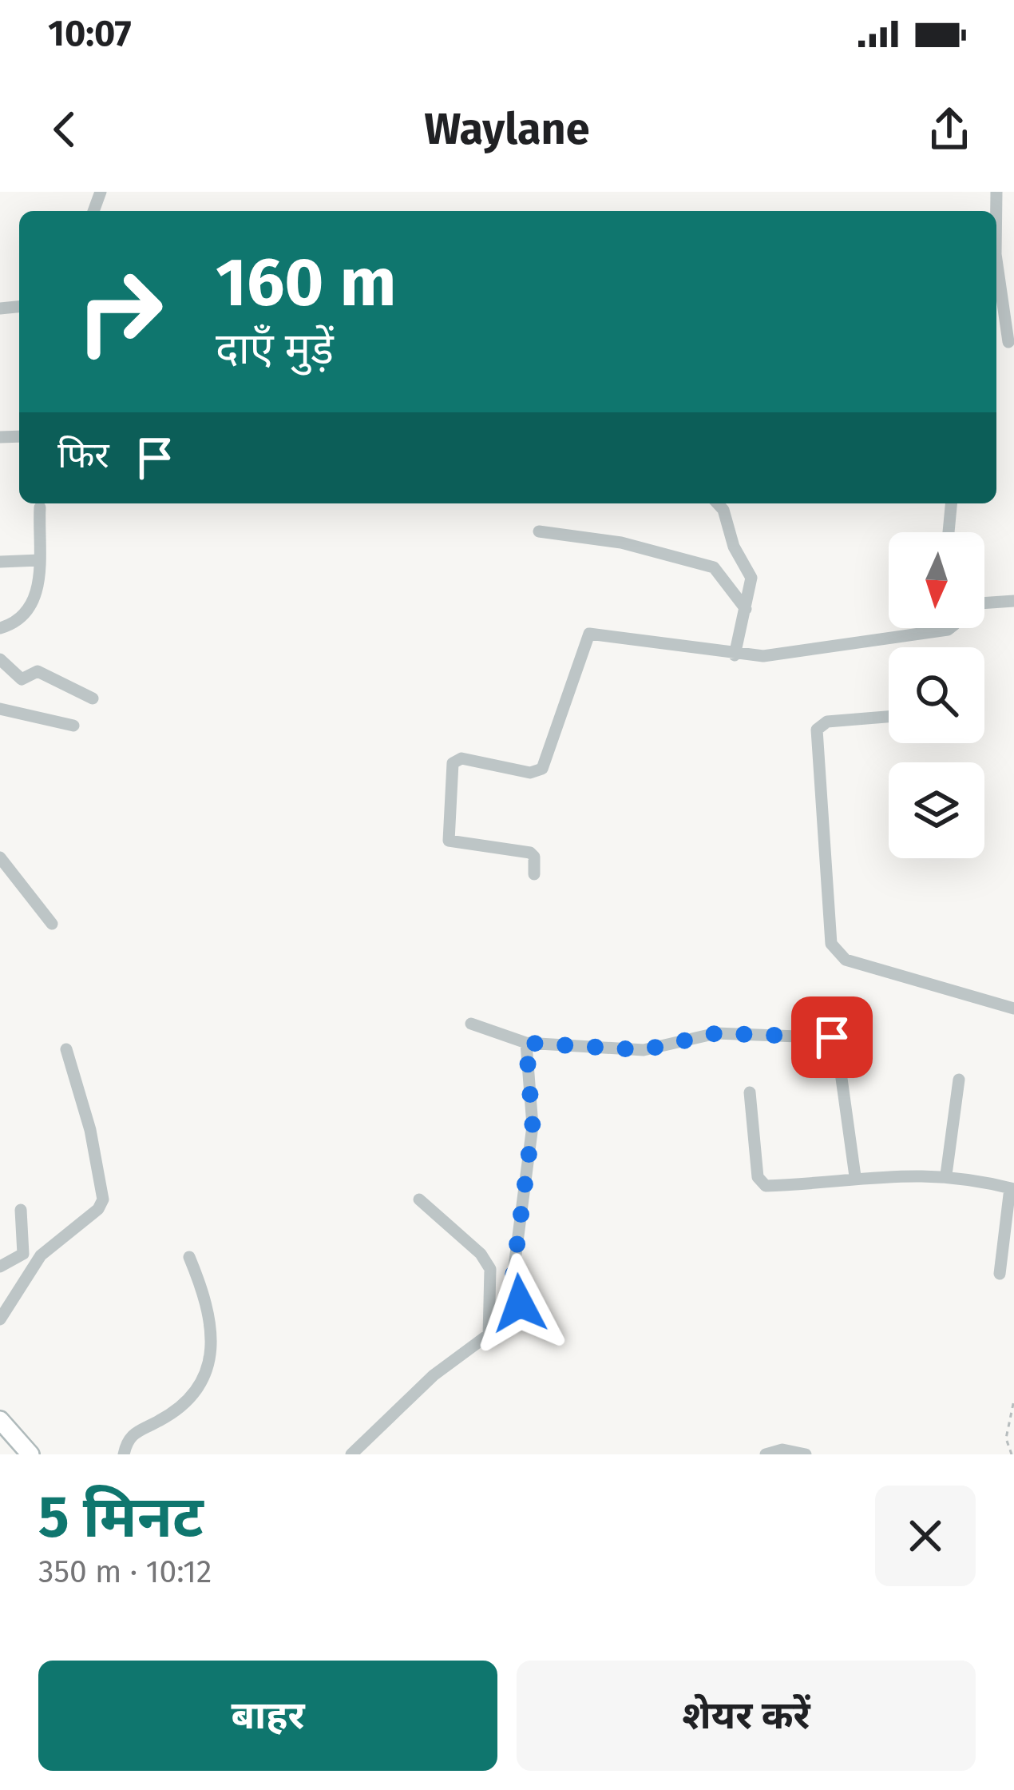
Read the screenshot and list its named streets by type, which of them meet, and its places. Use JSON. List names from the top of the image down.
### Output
{
  "north": "bottom",
  "page": {
    "status": "10:07",
    "header": "Waylane",
    "turn": ["160 m", "दाएँ मुड़ें"],
    "then": "फिर",
    "heading": ["5 मिनट", "350 m · 10:12"],
    "buttons": ["बाहर", "शेयर करें"]
  }
}
